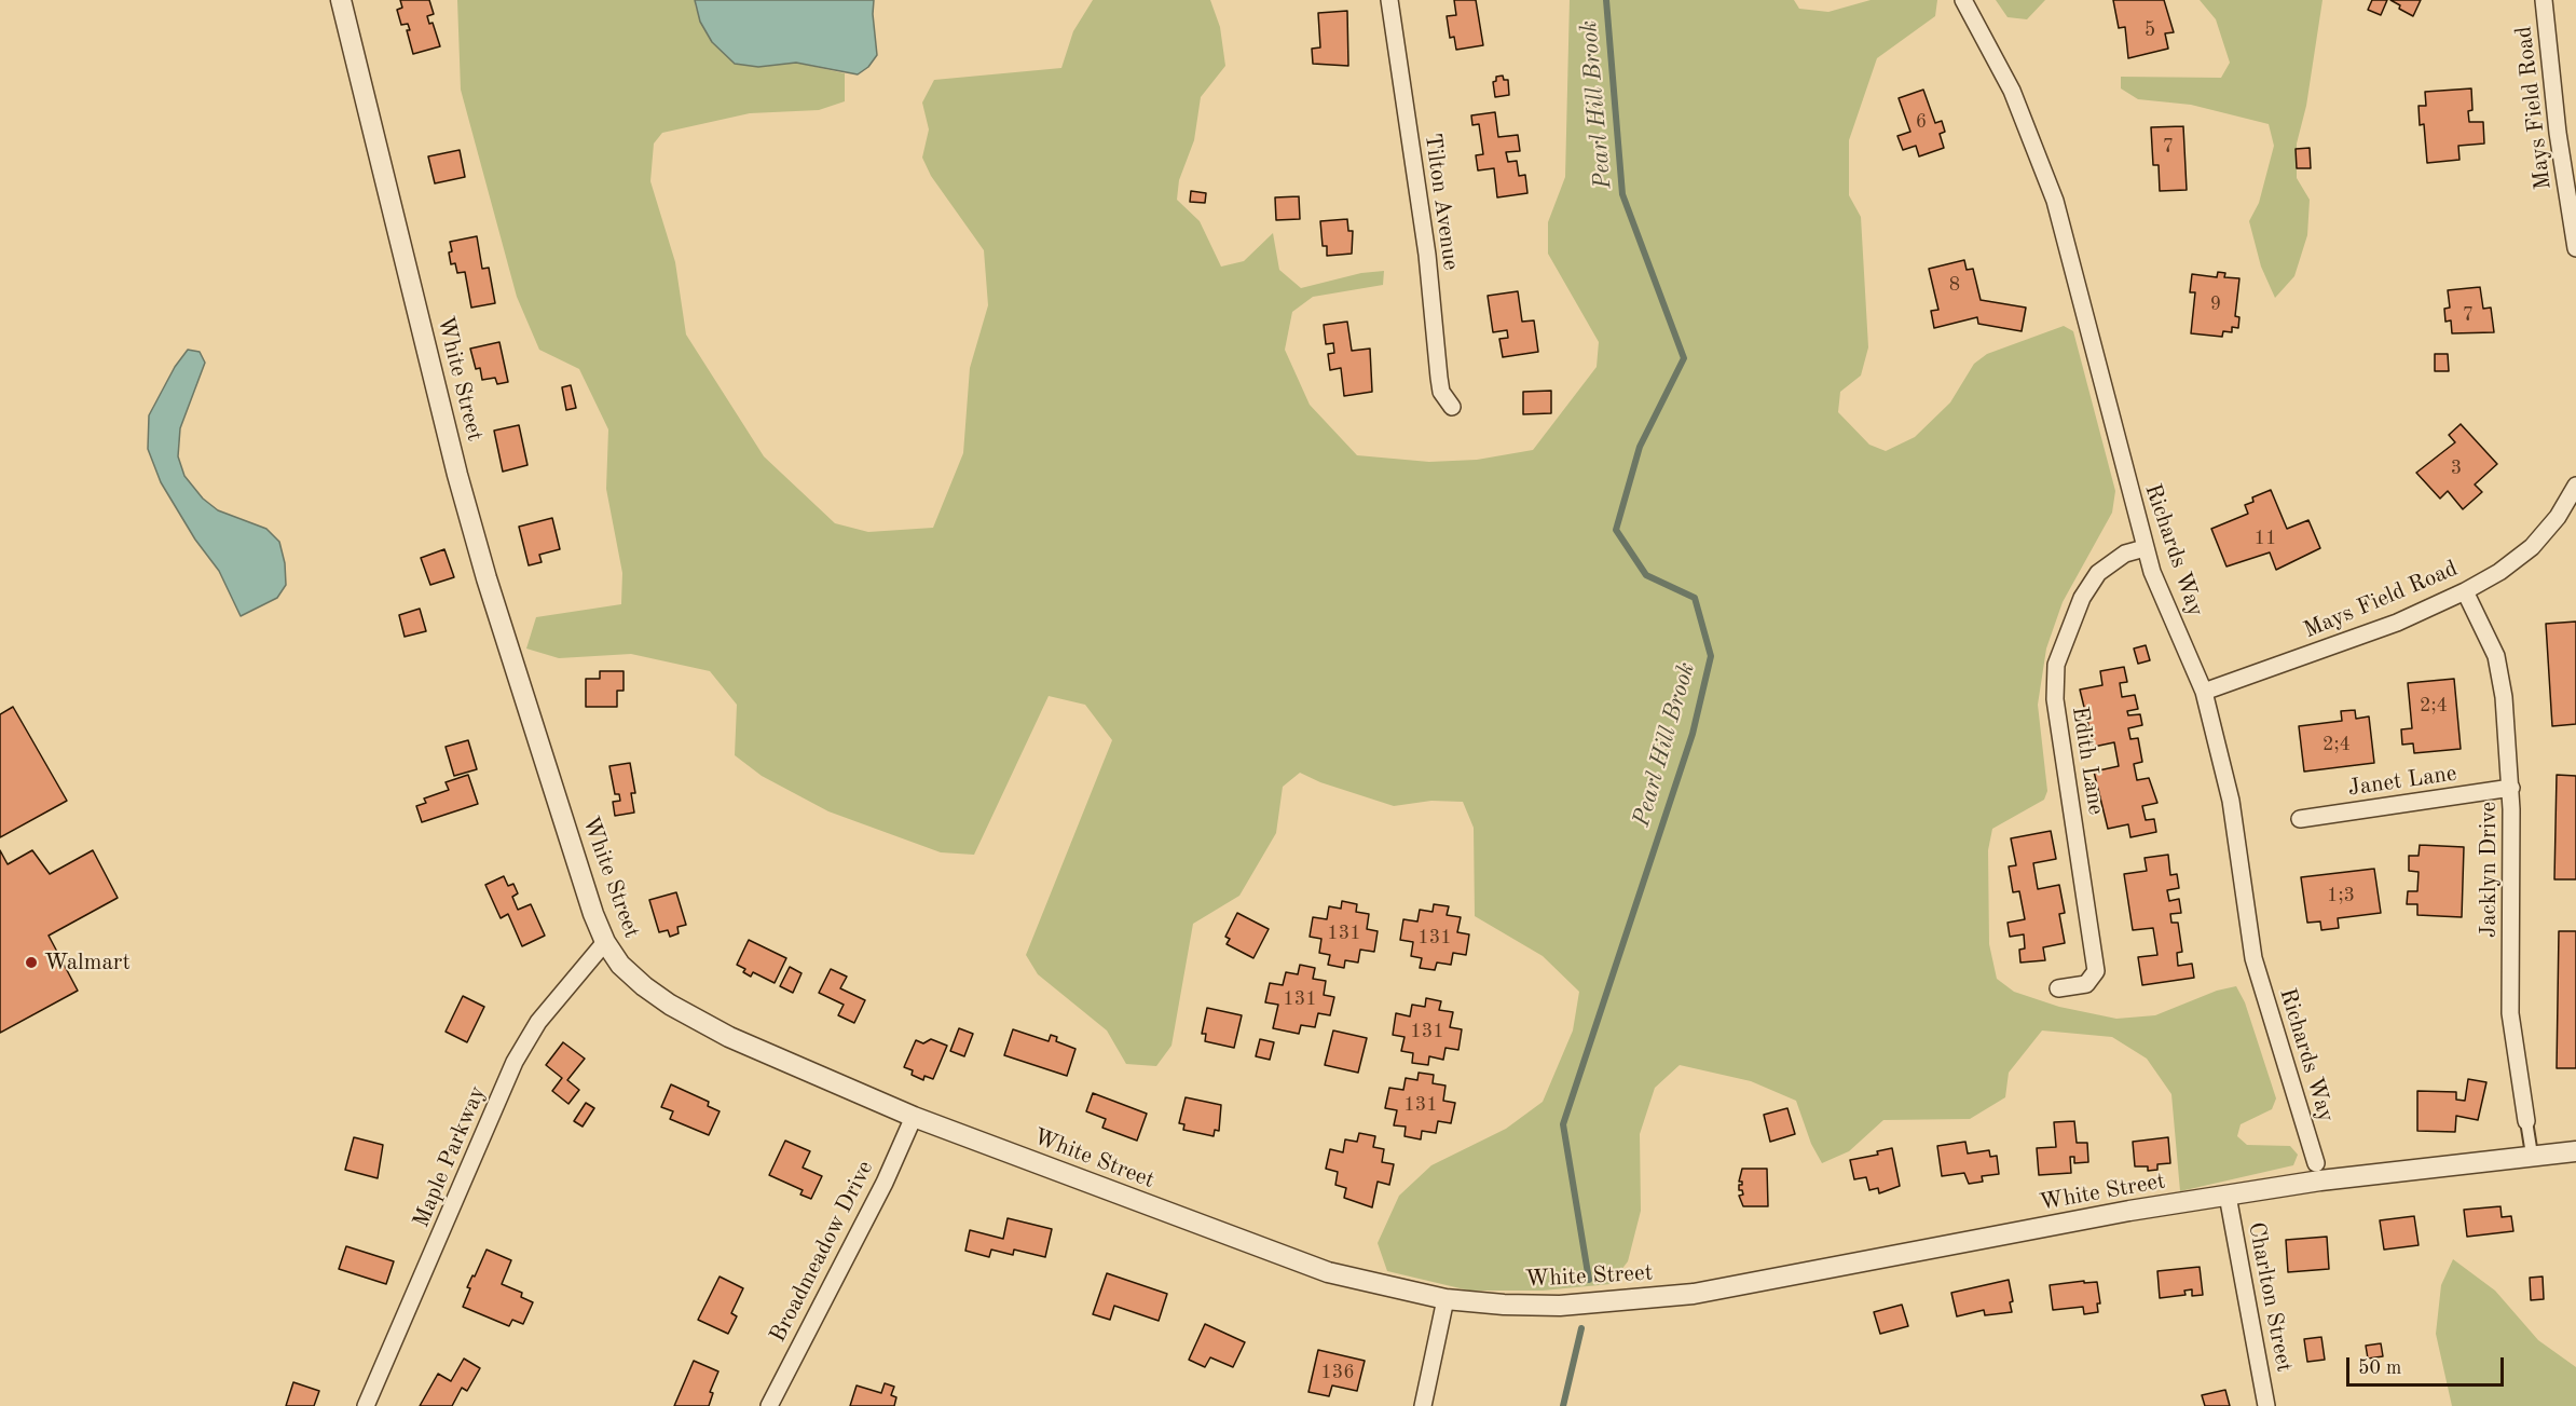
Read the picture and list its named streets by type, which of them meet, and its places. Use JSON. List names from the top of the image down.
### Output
{
  "streets": {
    "street": [
      "Mays Field Road",
      "Tilton Avenue",
      "White Street",
      "Richards Way",
      "Edith Lane",
      "Janet Lane",
      "Jacklyn Drive",
      "Maple Parkway",
      "Broadmeadow Drive",
      "Charlton Street"
    ]
  },
  "crossings": [
    ["Mays Field Road", "Richards Way"],
    ["Mays Field Road", "Jacklyn Drive"],
    ["White Street", "Richards Way"],
    ["White Street", "Jacklyn Drive"],
    ["White Street", "Maple Parkway"],
    ["White Street", "Broadmeadow Drive"],
    ["White Street", "Charlton Street"],
    ["Richards Way", "Edith Lane"],
    ["Janet Lane", "Jacklyn Drive"]
  ],
  "water": ["Pearl Hill Brook"],
  "places": ["Walmart"],
  "house_numbers": [
    "5",
    "6",
    "7",
    "8",
    "9",
    "7",
    "3",
    "11",
    "2;4",
    "2;4",
    "1;3",
    "131",
    "131",
    "131",
    "131",
    "131",
    "136"
  ],
  "scale_bar": "50 m"
}
